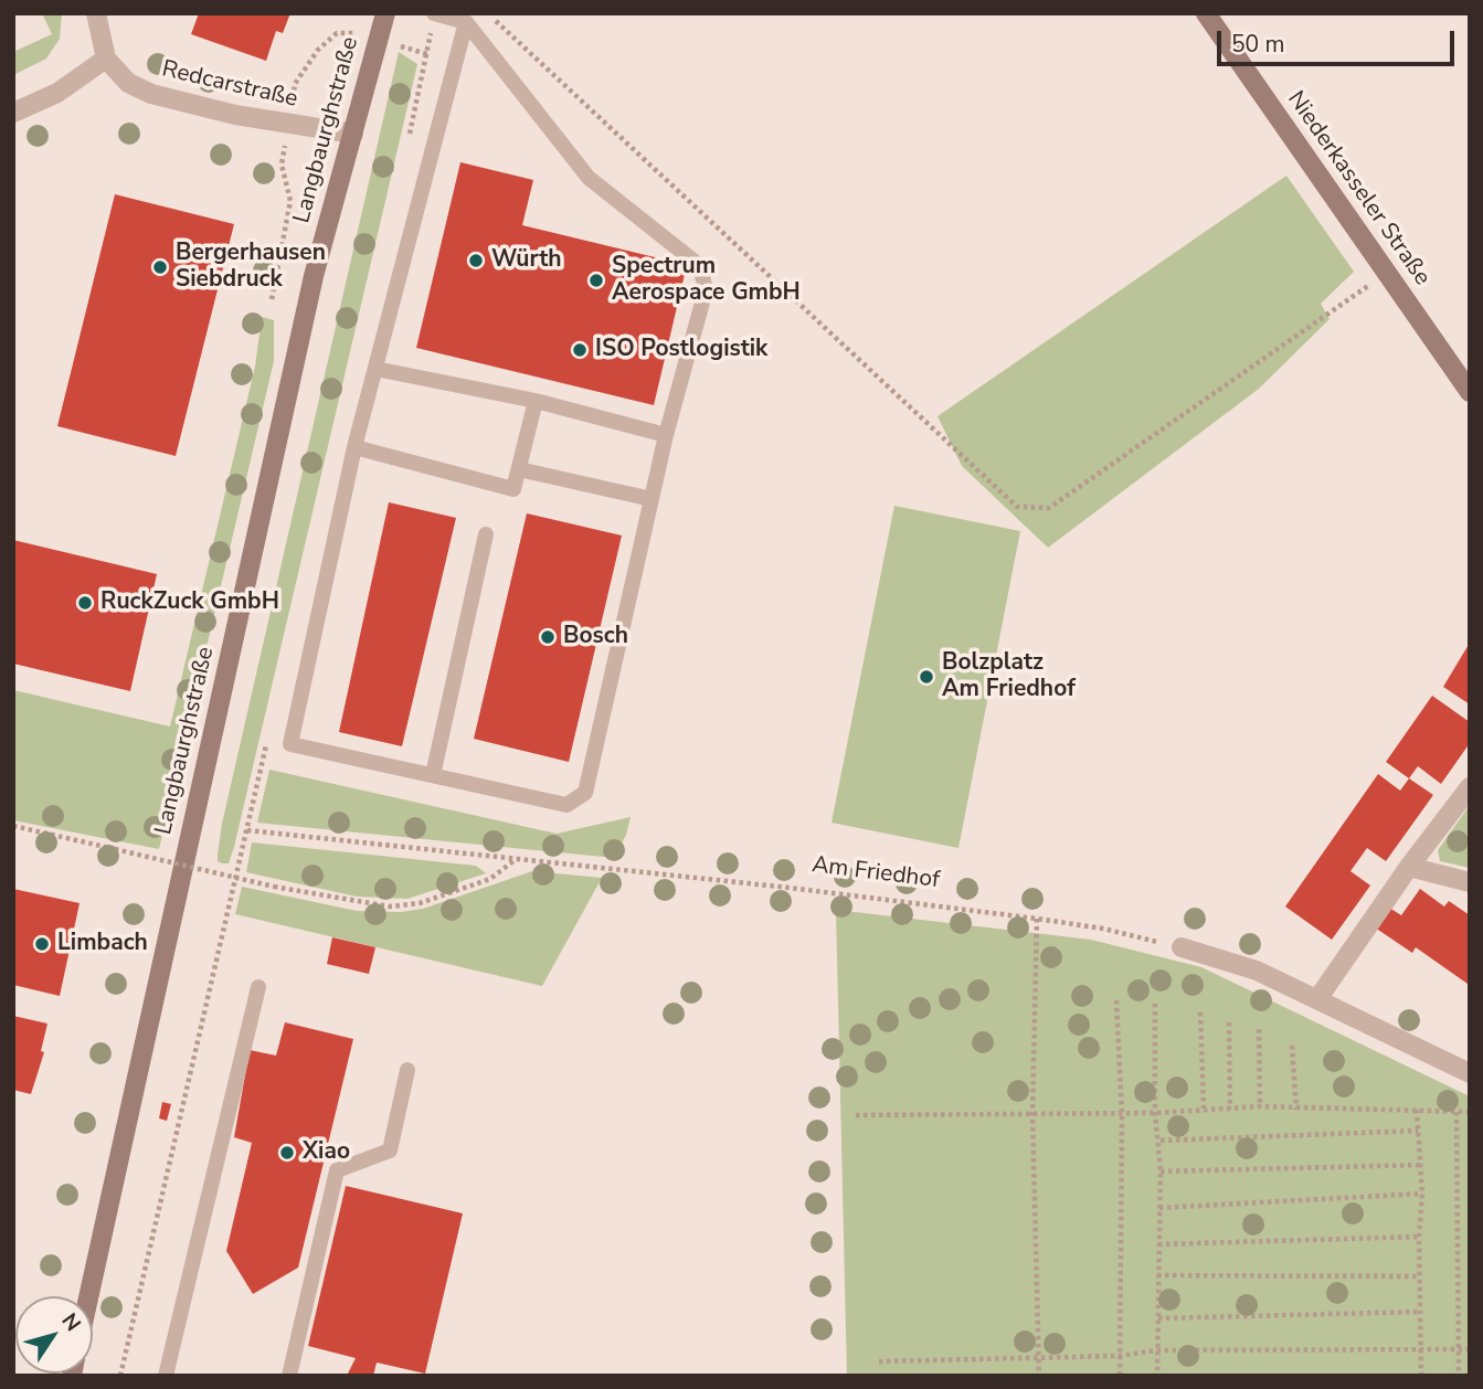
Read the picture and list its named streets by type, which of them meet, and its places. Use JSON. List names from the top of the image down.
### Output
{
  "streets": {
    "main road": ["Langbaurghstraße", "Niederkasseler Straße"],
    "street": ["Redcarstraße"],
    "path": ["Am Friedhof"]
  },
  "crossings": [
    ["Redcarstraße", "Langbaurghstraße"]
  ],
  "places": [
    "Würth",
    "Bergerhausen Siebdruck",
    "Spectrum Aerospace GmbH",
    "ISO Postlogistik",
    "RuckZuck GmbH",
    "Bosch",
    "Bolzplatz Am Friedhof",
    "Limbach",
    "Xiao"
  ],
  "scale_bar": "50 m",
  "north": "top right"
}
